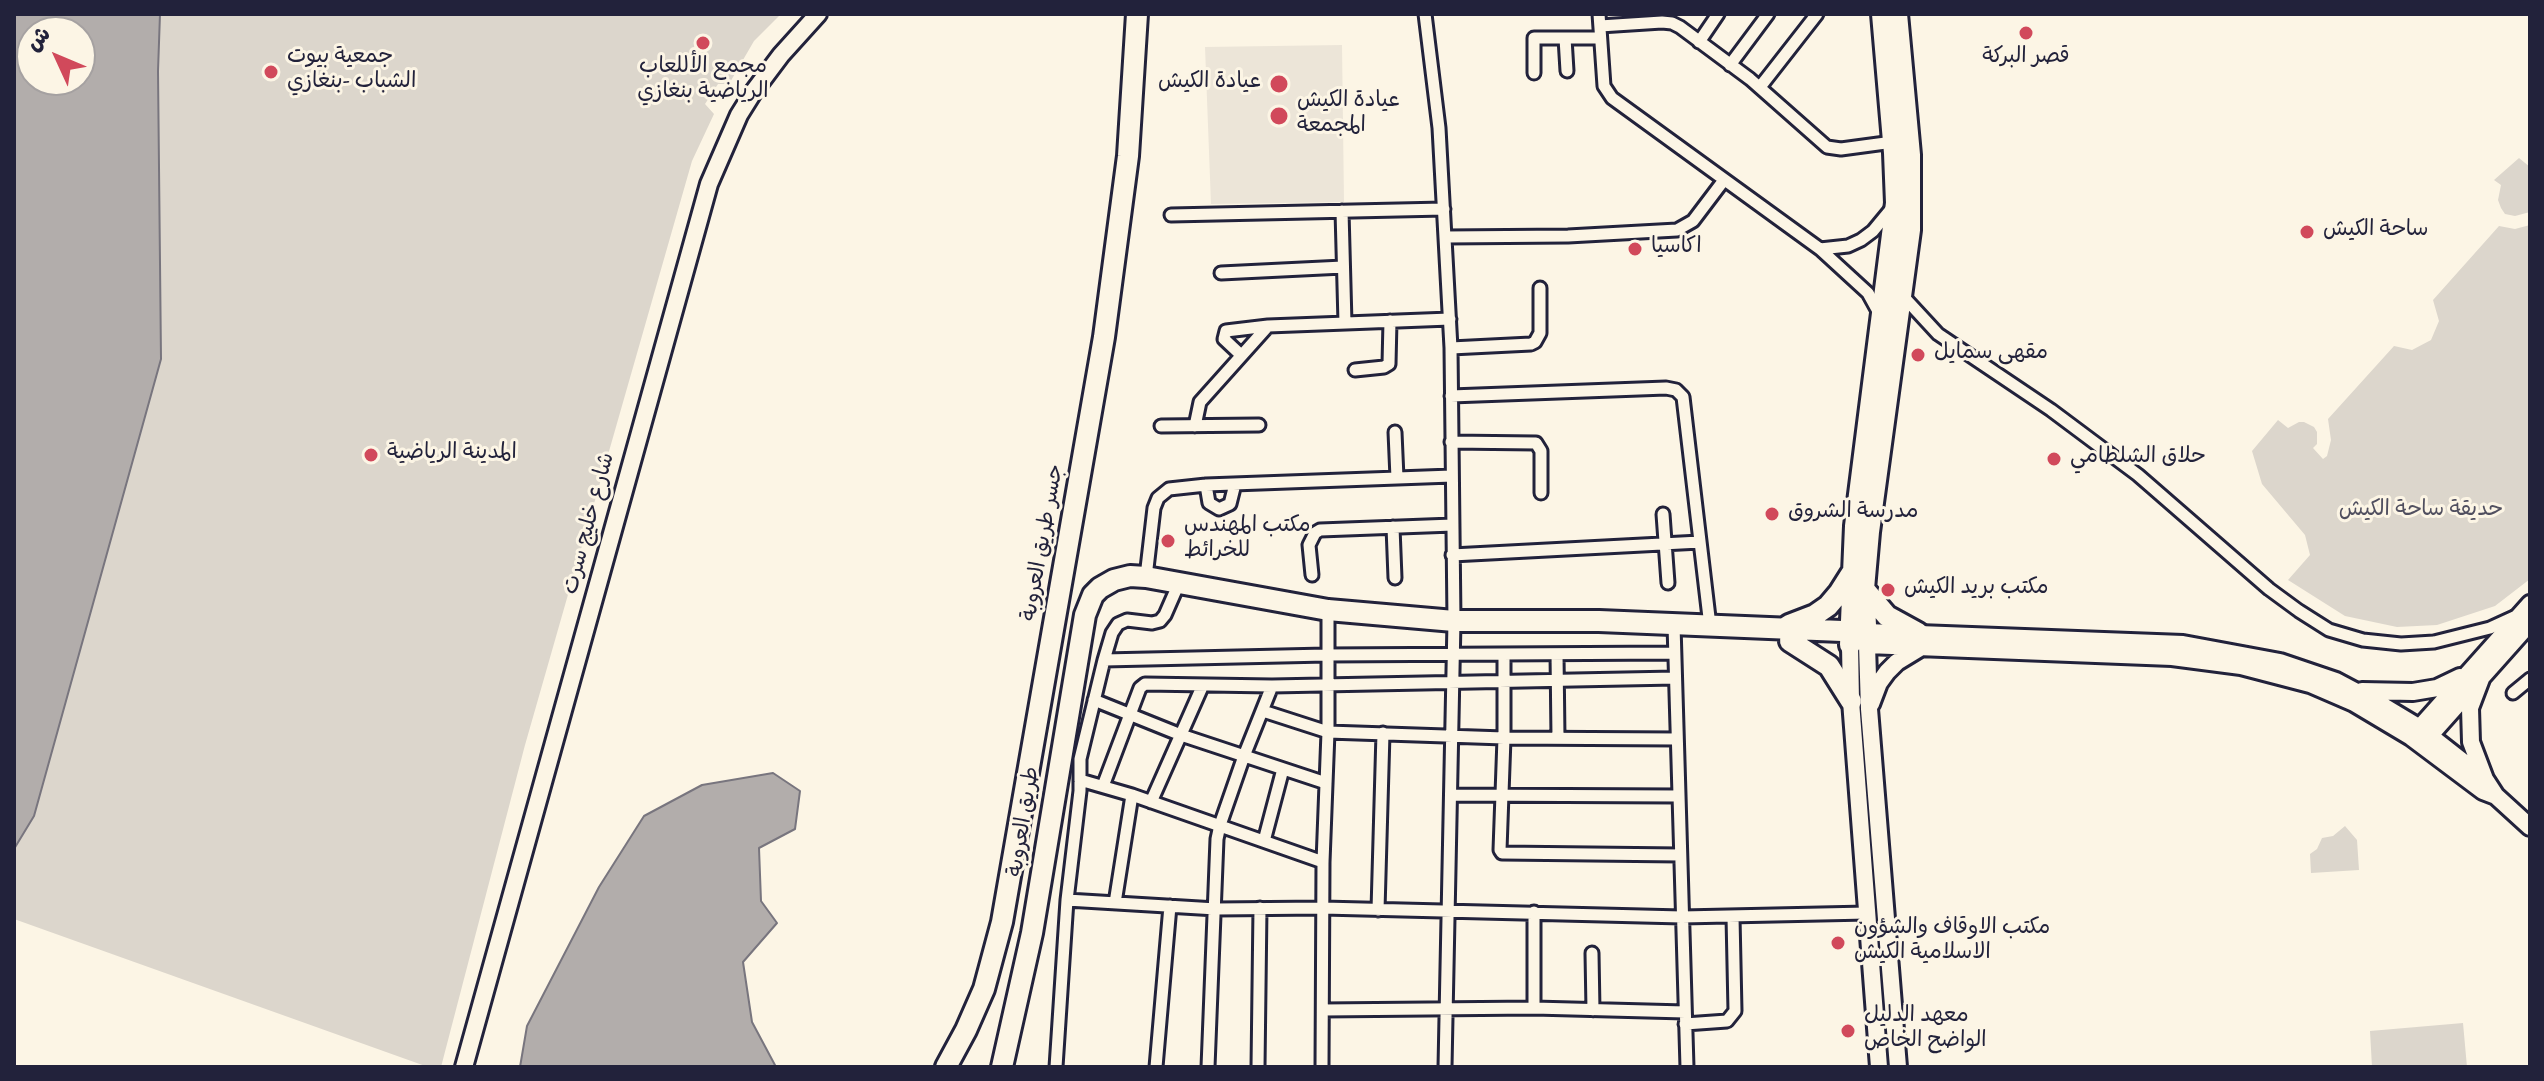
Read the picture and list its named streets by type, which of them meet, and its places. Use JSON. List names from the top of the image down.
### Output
{
  "streets": {
    "highway": ["جسر طريق العروبة", "طريق العروبة"],
    "main road": ["شارع خليج سرت"]
  },
  "parks": ["حديقة ساحة الكيش"],
  "places": [
    "قصر البركة",
    "مجمع الأللعاب الرياضية بنغازي",
    "جمعية بيوت الشباب -بنغازي",
    "عيادة الكيش",
    "عيادة الكيش المجمعة",
    "ساحة الكيش",
    "اكاسيا",
    "مقهى سمايل",
    "المدينة الرياضية",
    "حلاق الشلطامي",
    "مدرسة الشروق",
    "مكتب المهندس للخرائط",
    "مكتب بريد الكيش",
    "مكتب الاوقاف والشؤون الاسلامية الكيش",
    "معهد الدليل الواضح الخاص"
  ],
  "north": "top left"
}
